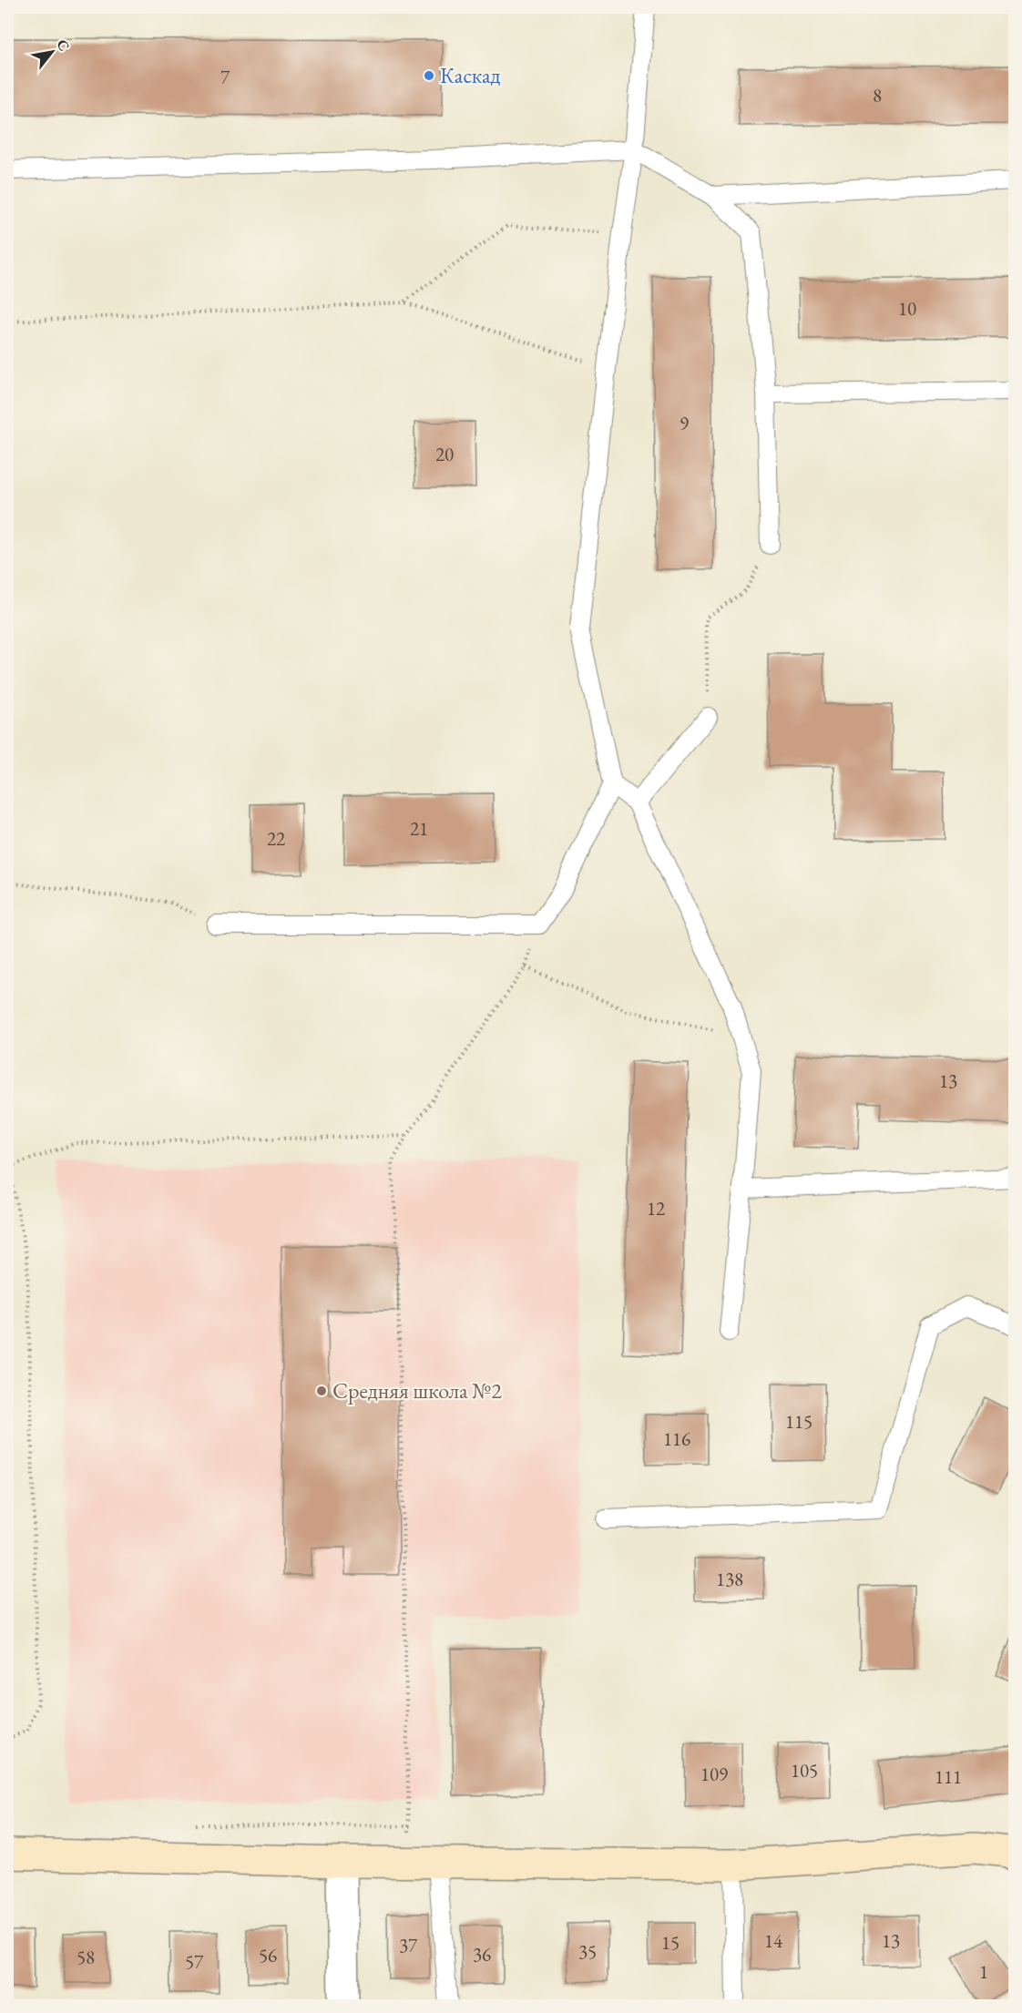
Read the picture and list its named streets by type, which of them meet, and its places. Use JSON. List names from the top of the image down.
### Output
{
  "places": ["Каскад", "Средняя школа №2"],
  "house_numbers": [
    "7",
    "8",
    "10",
    "9",
    "20",
    "21",
    "22",
    "13",
    "12",
    "115",
    "116",
    "138",
    "105",
    "109",
    "111",
    "14",
    "13",
    "15",
    "37",
    "35",
    "36",
    "56",
    "58",
    "57",
    "1"
  ],
  "north": "top right"
}
